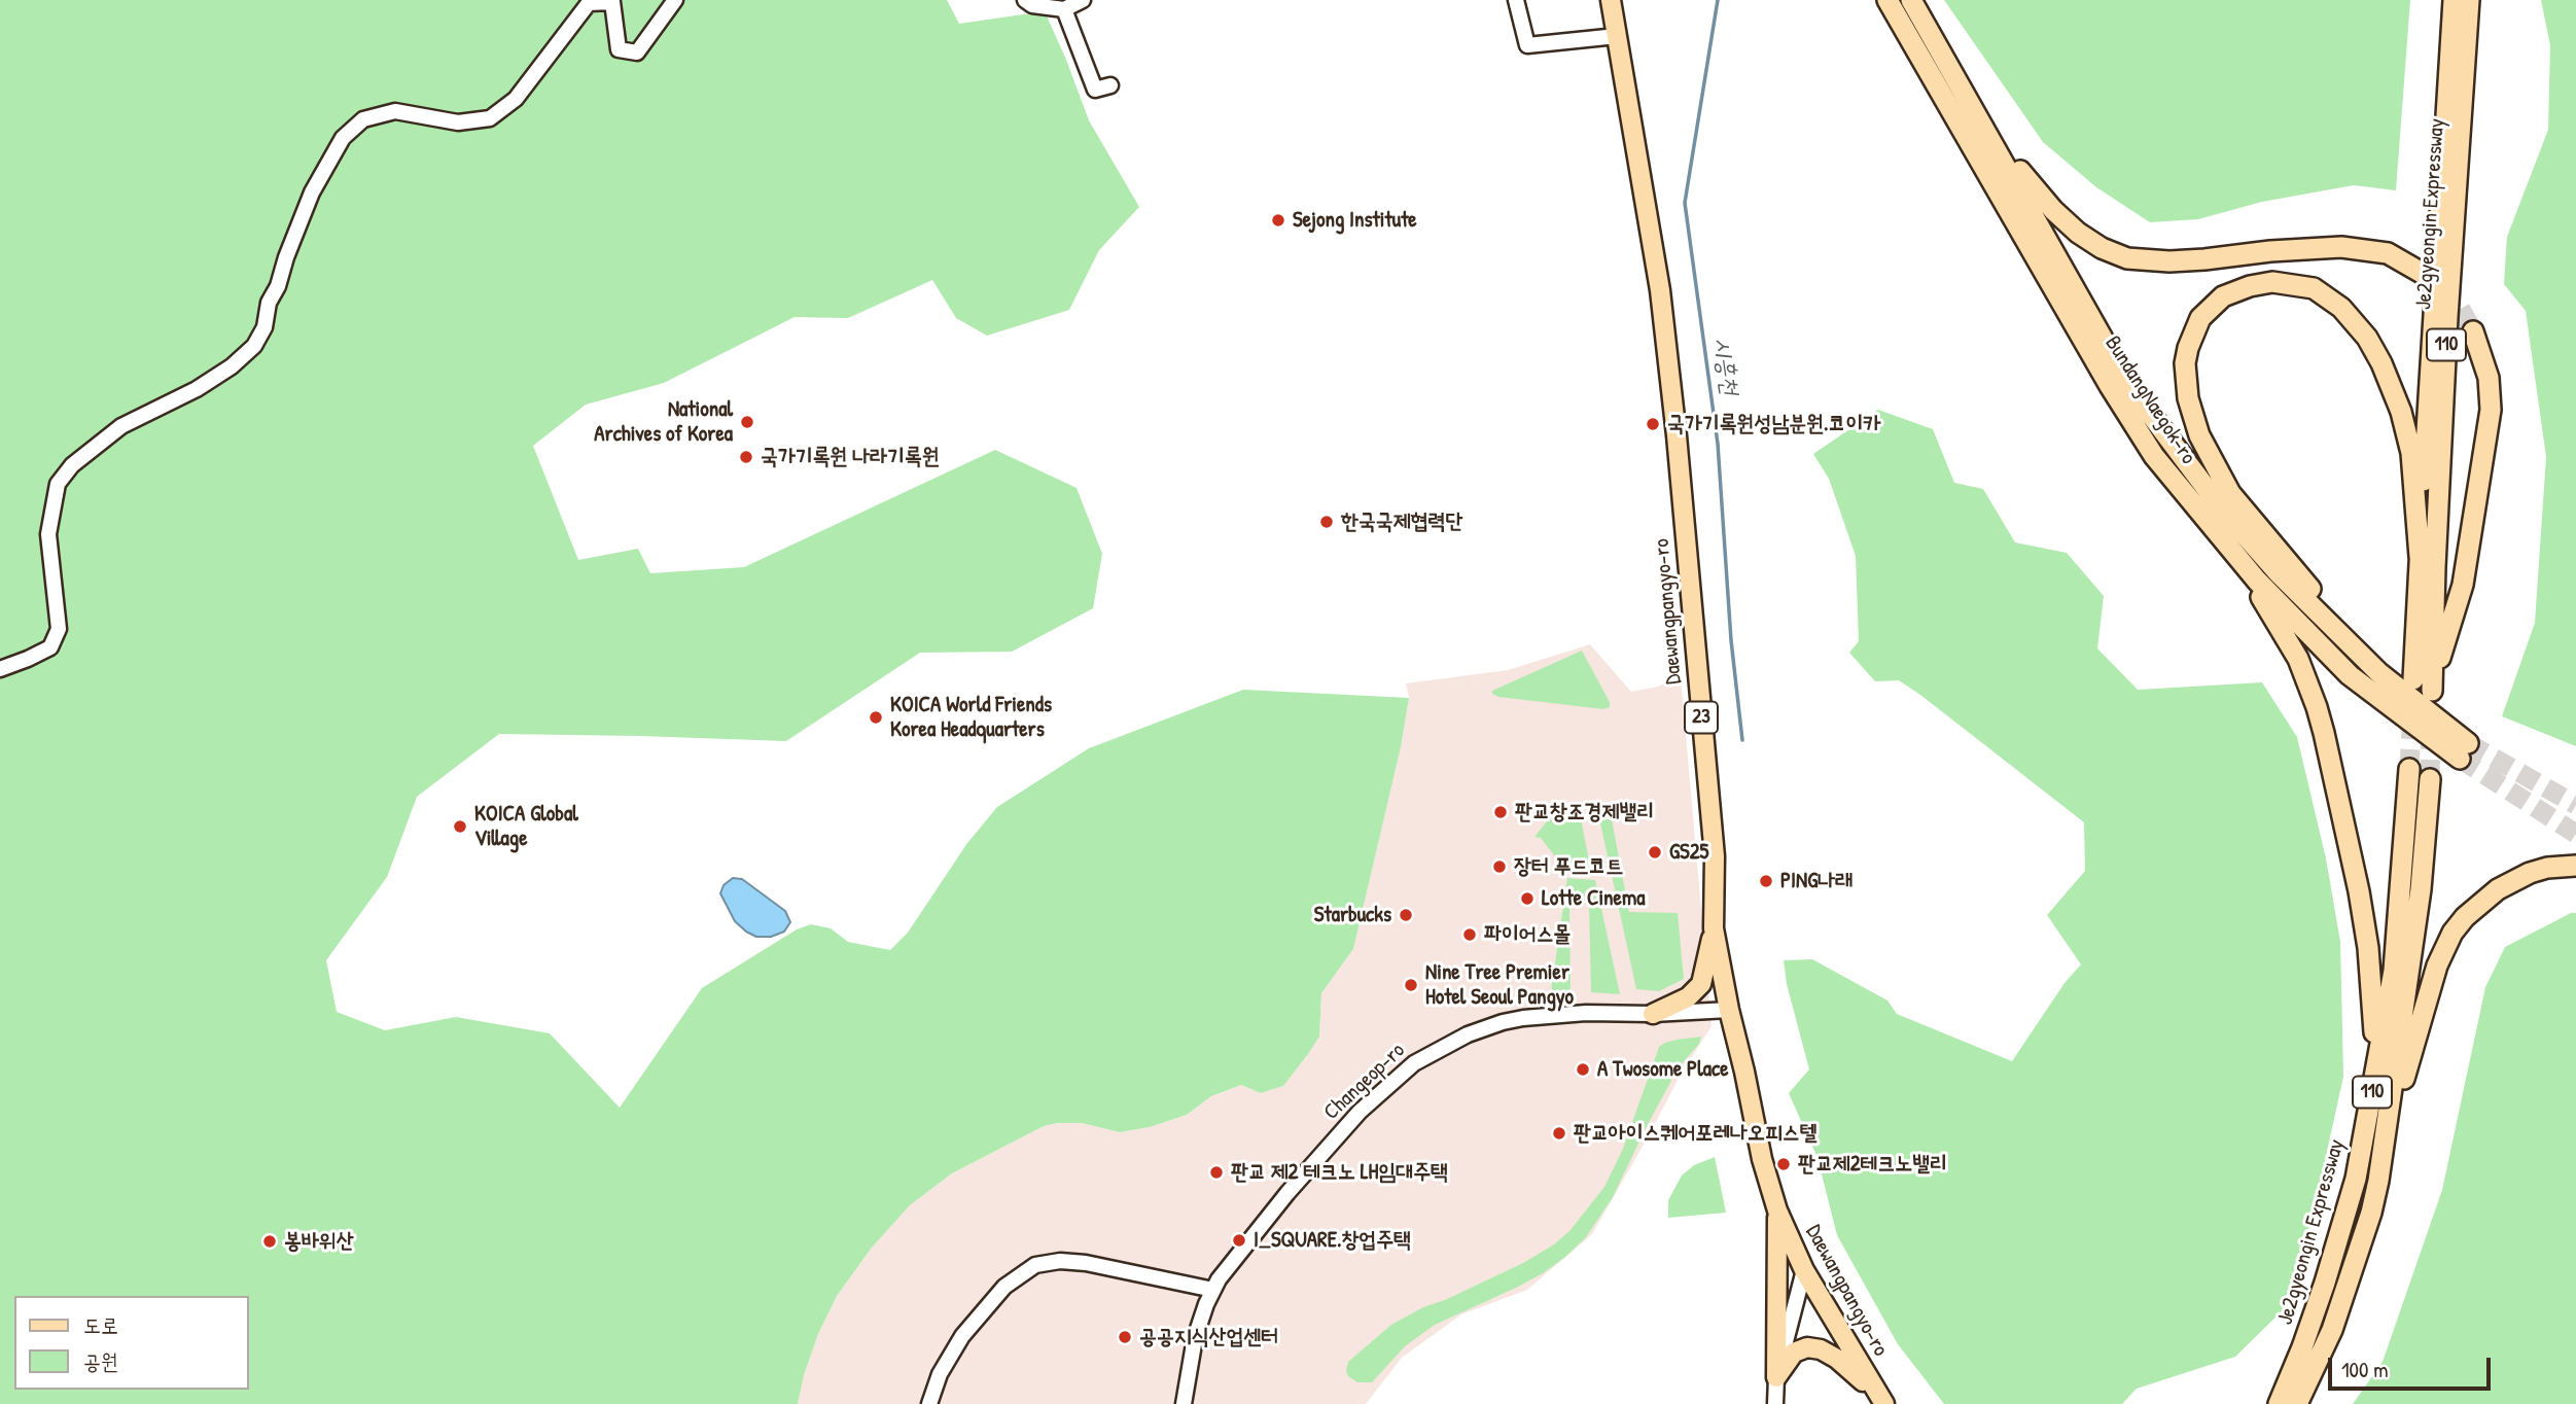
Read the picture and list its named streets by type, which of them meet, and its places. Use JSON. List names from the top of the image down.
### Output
{
  "streets": {
    "highway": ["Je2gyeongin Expressway", "110", "BundangNaegok-ro"],
    "main road": ["Daewangpangyo-ro", "23"],
    "street": ["Changeop-ro"]
  },
  "crossings": [
    ["Daewangpangyo-ro", "Changeop-ro"]
  ],
  "water": ["시흥천"],
  "places": [
    "Sejong Institute",
    "National Archives of Korea",
    "국가기록원성남분원.코이카",
    "국가기록원 나라기록원",
    "한국국제협력단",
    "KOICA World Friends Korea Headquarters",
    "판교창조경제밸리",
    "KOICA Global Village",
    "GS25",
    "장터 푸드코트",
    "PING나래",
    "Lotte Cinema",
    "Starbucks",
    "파이어스몰",
    "Nine Tree Premier Hotel Seoul Pangyo",
    "A Twosome Place",
    "판교아이스퀘어포레나오피스텔",
    "판교제2테크노밸리",
    "판교 제2 테크노 LH임대주택",
    "I_SQUARE.창업주택",
    "봉바위산",
    "공공지식산업센터"
  ],
  "legend": ["도로", "공원"],
  "scale_bar": "100 m"
}
